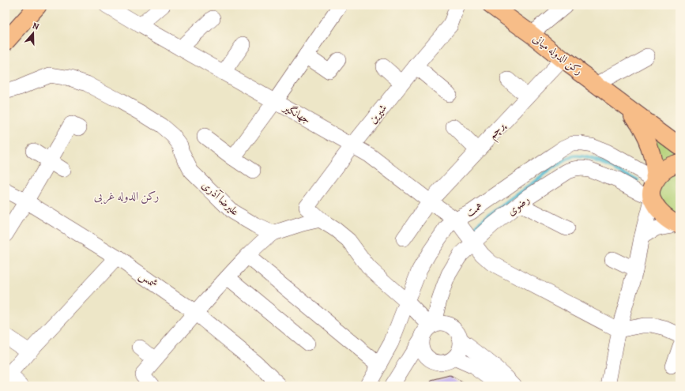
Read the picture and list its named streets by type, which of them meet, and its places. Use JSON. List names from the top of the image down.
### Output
{
  "streets": {
    "main road": ["رکن الدوله میانی"],
    "street": [
      "جهانگیر",
      "شیرین",
      "پرچم",
      "علیرضا آذری",
      "رضوی",
      "همت",
      "شمس"
    ]
  },
  "crossings": [
    ["رکن الدوله میانی", "پرچم"],
    ["رکن الدوله میانی", "همت"],
    ["جهانگیر", "شیرین"],
    ["جهانگیر", "پرچم"],
    ["جهانگیر", "رضوی"],
    ["جهانگیر", "همت"]
  ],
  "districts": ["رکن الدوله غربی"],
  "north": "top"
}
